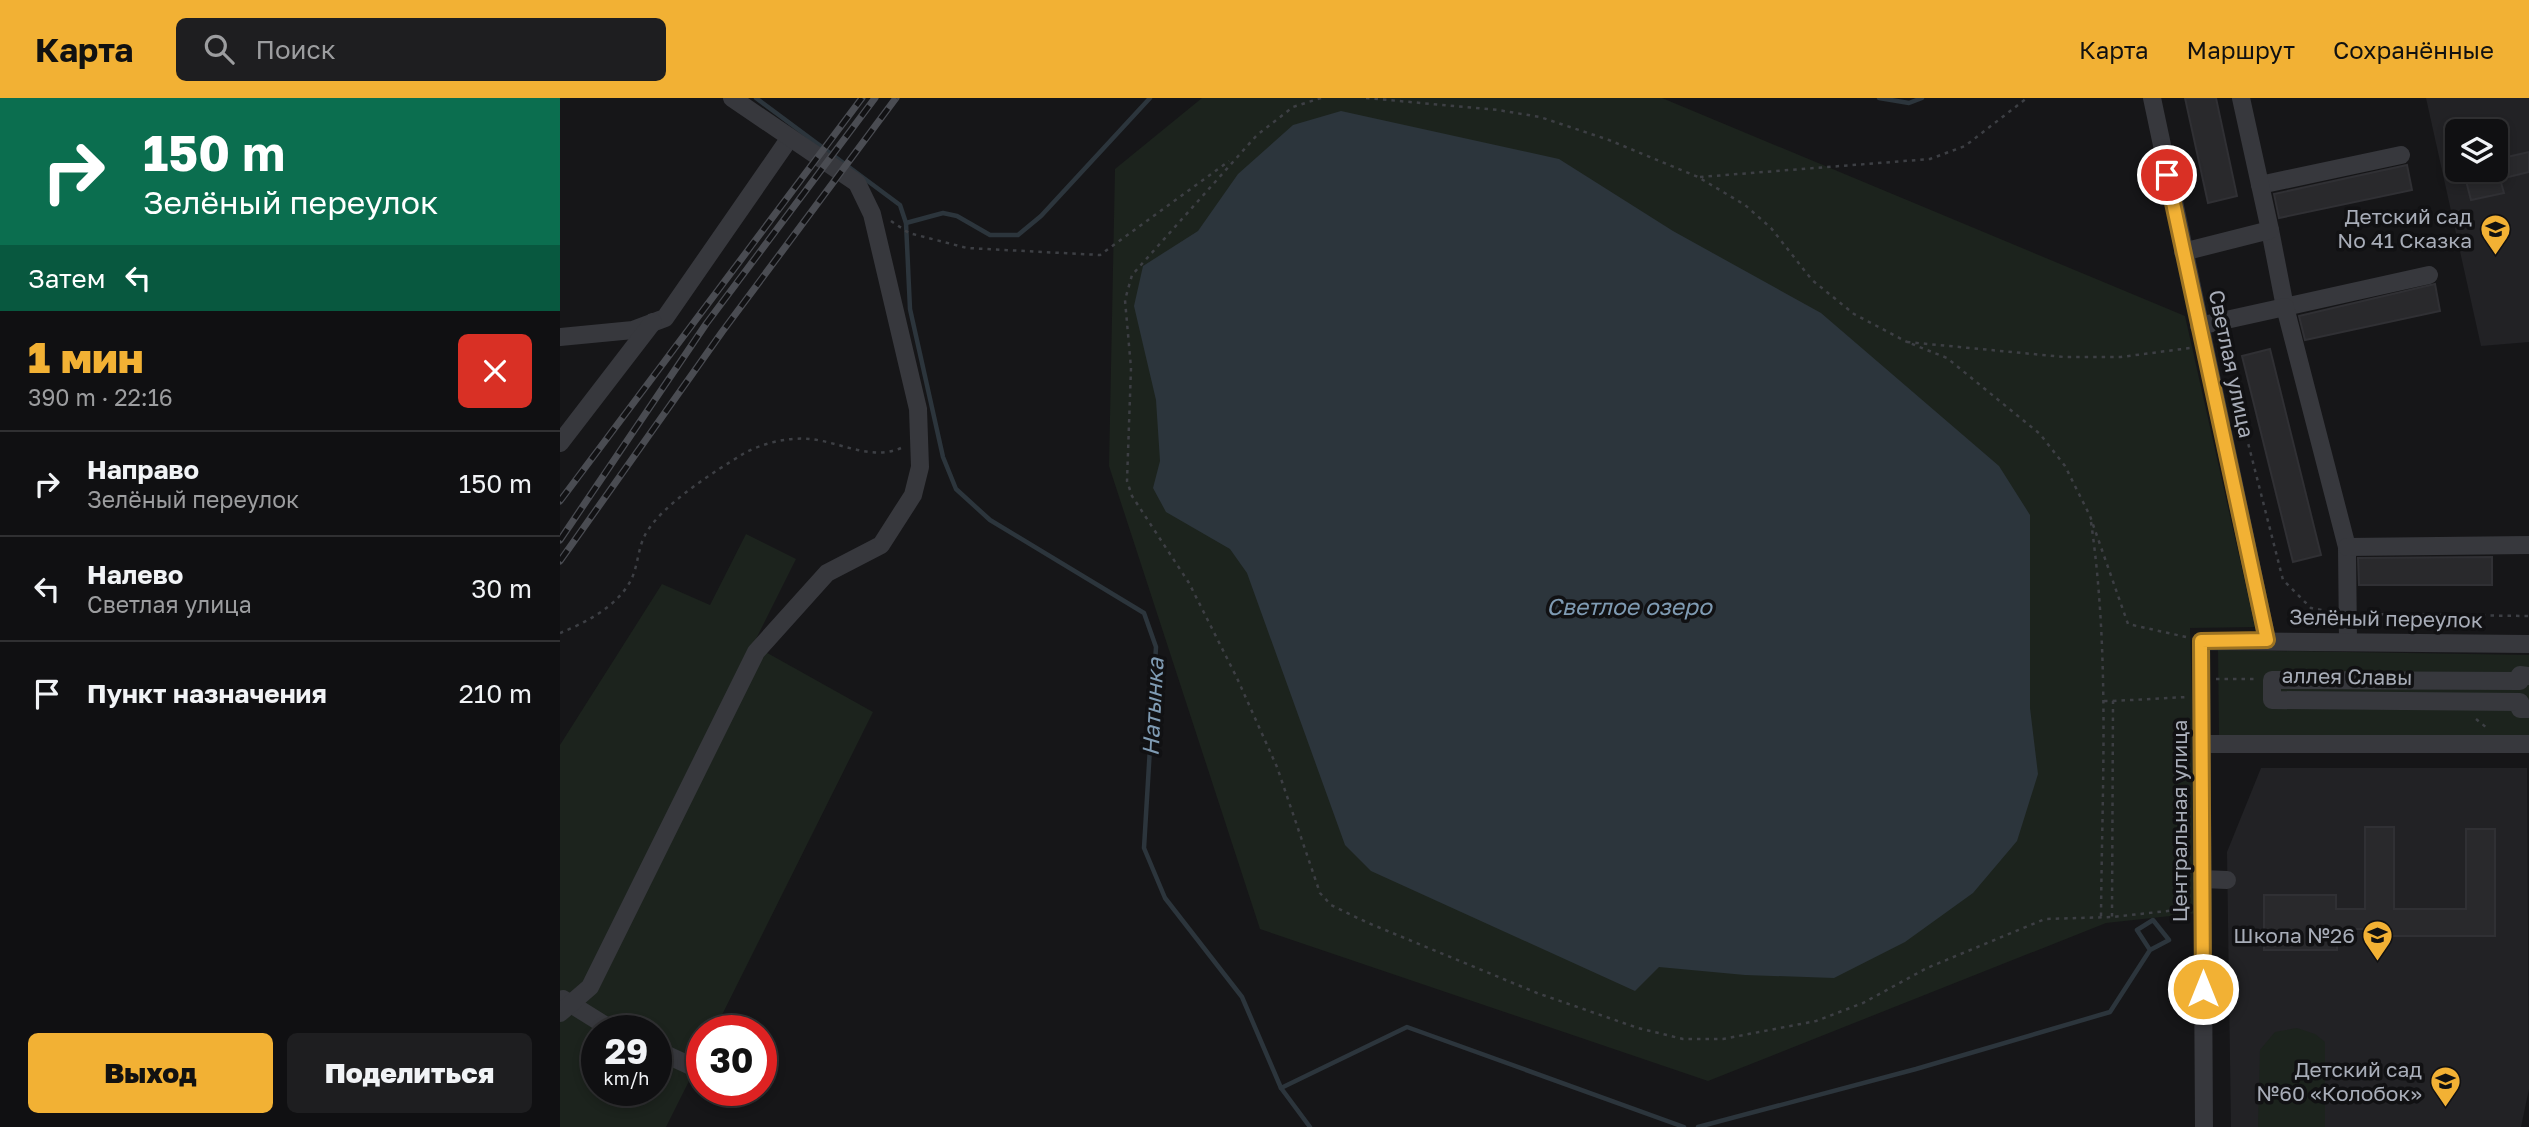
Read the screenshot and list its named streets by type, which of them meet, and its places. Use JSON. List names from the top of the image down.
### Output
{
  "streets": {
    "street": [
      "Светлая улица",
      "Зелёный переулок",
      "аллея Славы",
      "Центральная улица"
    ]
  },
  "crossings": [
    ["Светлая улица", "Зелёный переулок"],
    ["Зелёный переулок", "Центральная улица"]
  ],
  "water": ["Светлое озеро", "Натынка"],
  "places": {
    "school or university": ["Детский сад No 41 Сказка", "Школа №26", "Детский сад №60 «Колобок»"]
  },
  "page": {
    "header": "Карта",
    "search": "Поиск",
    "nav": ["Карта", "Маршрут", "Сохранённые"],
    "turn": ["150 m", "Зелёный переулок"],
    "then": "Затем",
    "heading": ["1 мин", "390 m · 22:16"],
    "list": [
      {
        "name": "Направо",
        "note": "Зелёный переулок",
        "value": "150 m"
      },
      {
        "name": "Налево",
        "note": "Светлая улица",
        "value": "30 m"
      },
      {
        "name": "Пункт назначения",
        "value": "210 m"
      }
    ],
    "speed": "29 km/h",
    "limit": "30",
    "buttons": ["Выход", "Поделиться"]
  }
}
